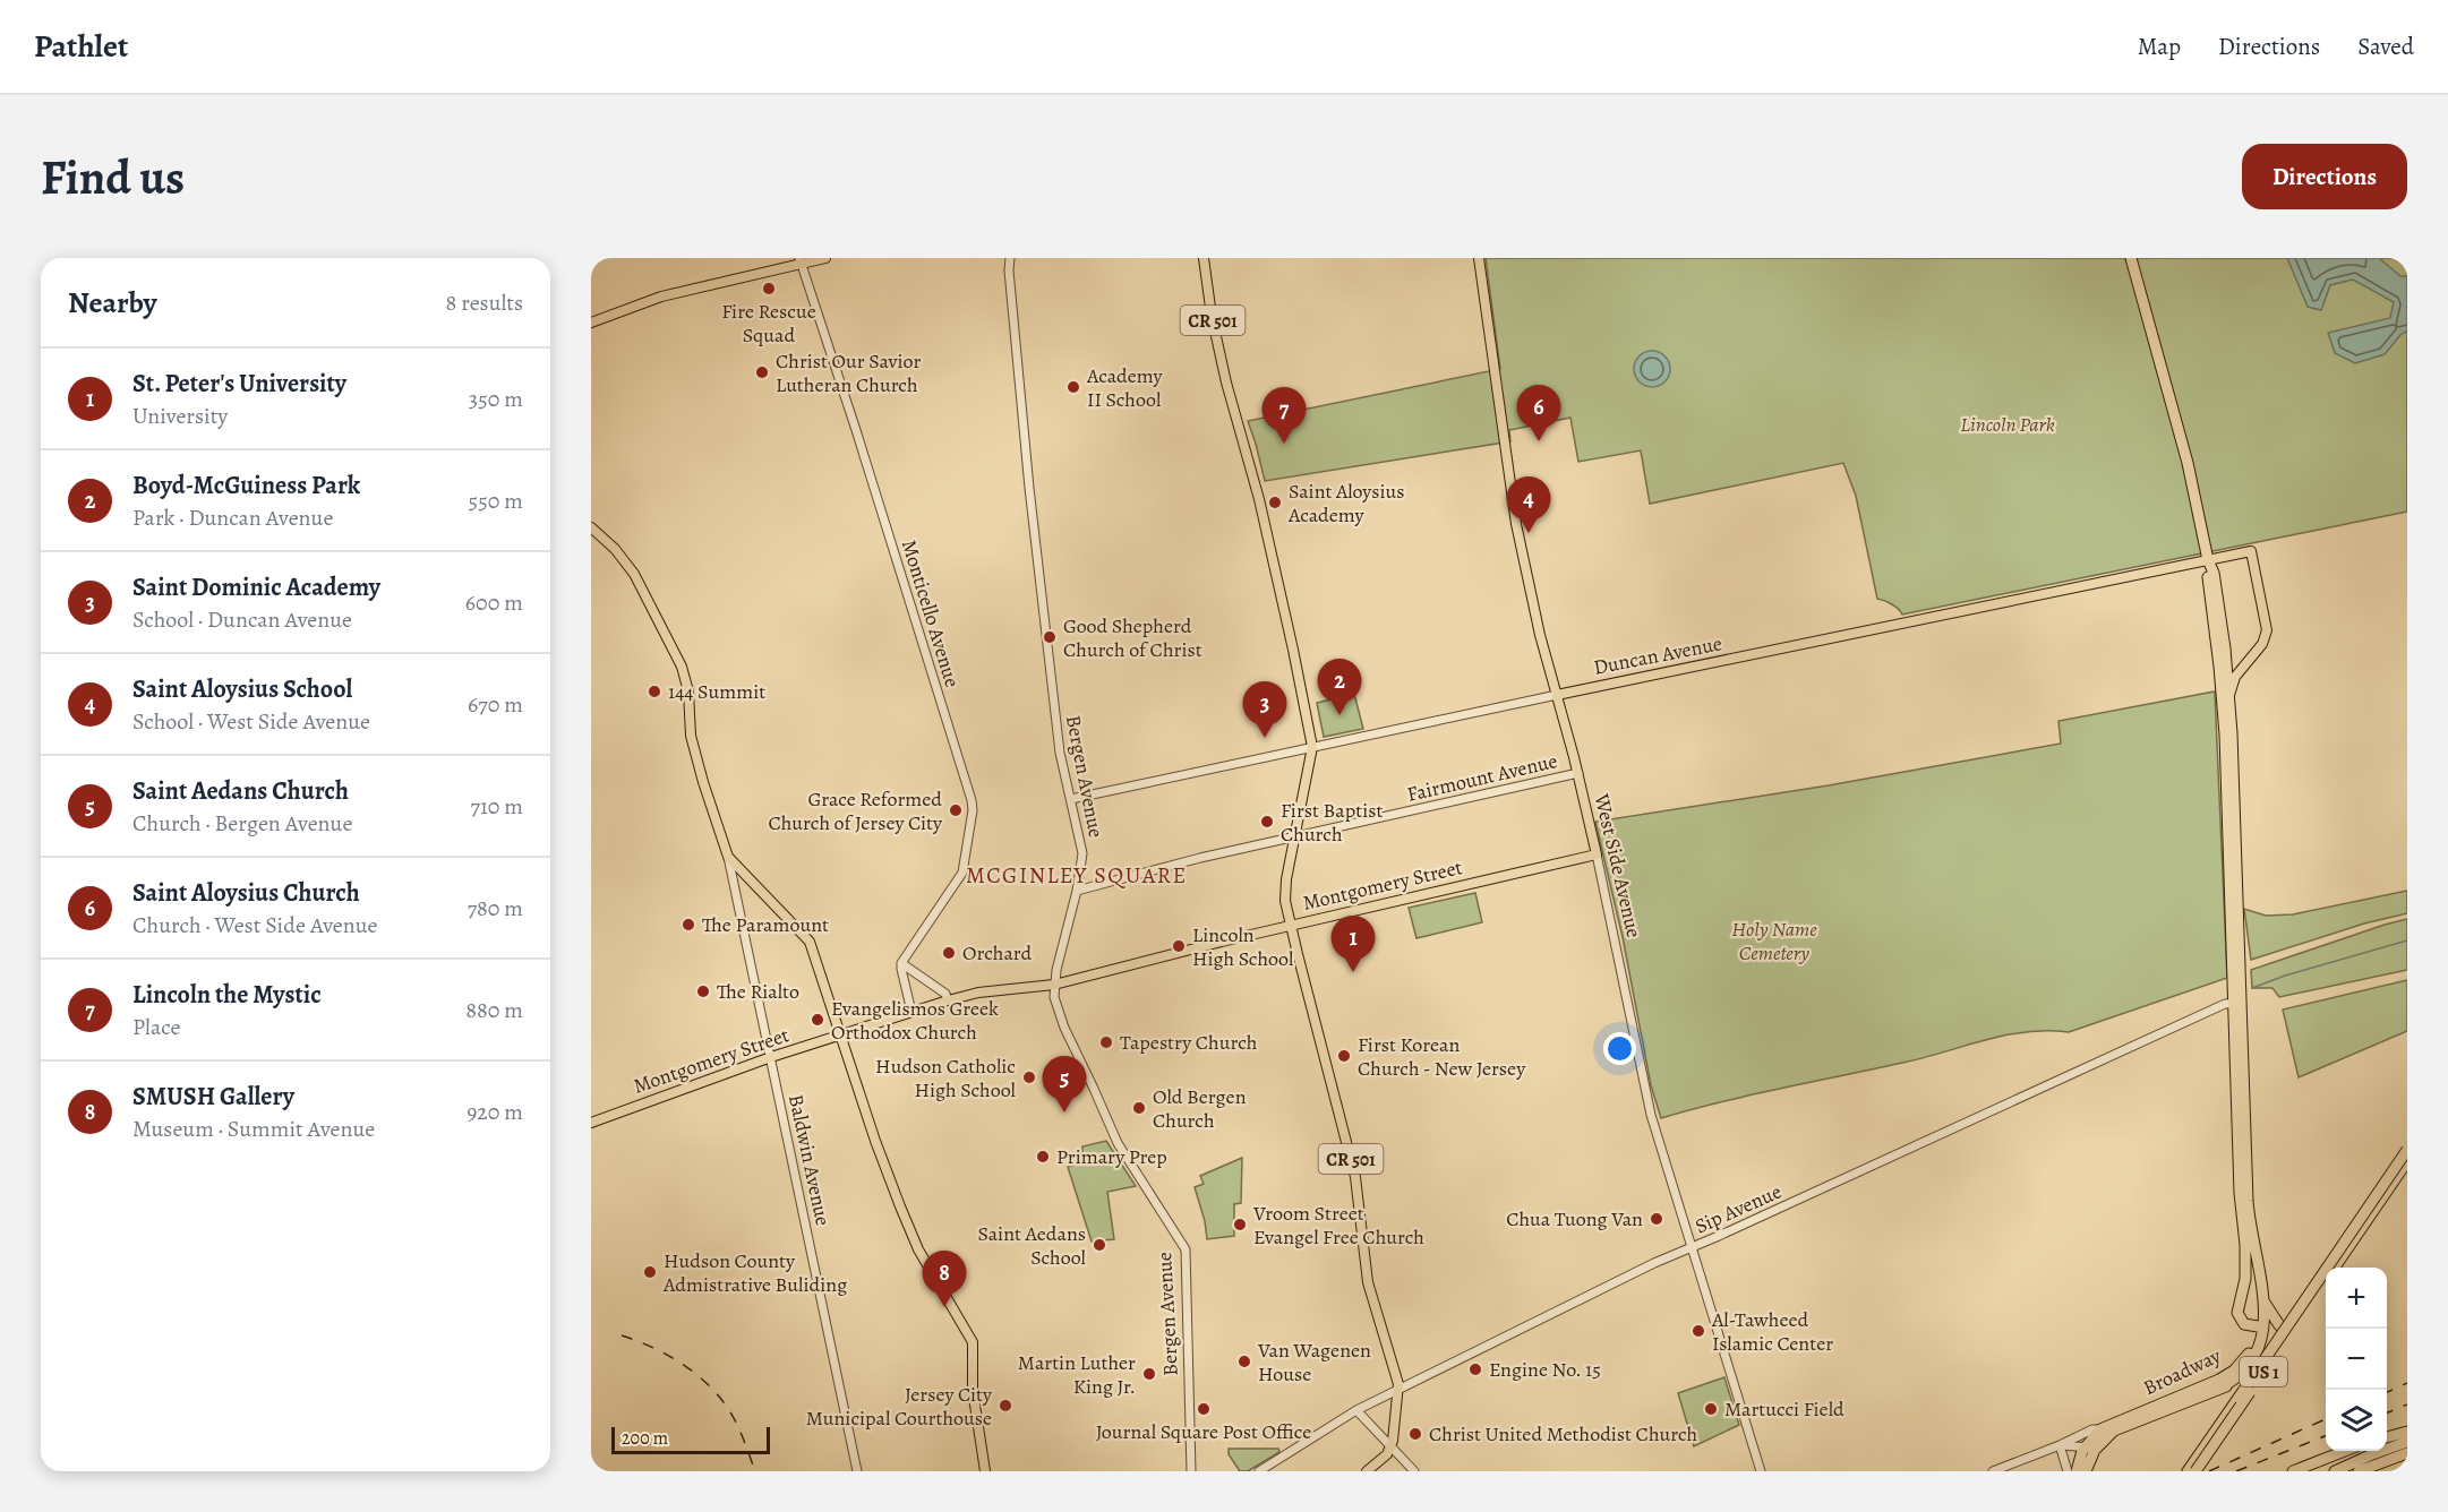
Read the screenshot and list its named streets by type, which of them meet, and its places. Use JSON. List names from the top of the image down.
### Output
{
  "streets": {
    "highway": ["Broadway", "US 1"],
    "main road": [
      "CR 501",
      "Duncan Avenue",
      "West Side Avenue",
      "Montgomery Street"
    ],
    "street": [
      "Monticello Avenue",
      "Bergen Avenue",
      "Fairmount Avenue",
      "Baldwin Avenue",
      "Sip Avenue"
    ]
  },
  "crossings": [
    ["CR 501", "Duncan Avenue"],
    ["CR 501", "Fairmount Avenue"],
    ["CR 501", "Montgomery Street"],
    ["CR 501", "Sip Avenue"],
    ["Duncan Avenue", "Bergen Avenue"],
    ["Duncan Avenue", "West Side Avenue"],
    ["Bergen Avenue", "Fairmount Avenue"],
    ["Bergen Avenue", "Montgomery Street"],
    ["Fairmount Avenue", "West Side Avenue"],
    ["West Side Avenue", "Montgomery Street"],
    ["West Side Avenue", "Sip Avenue"],
    ["Montgomery Street", "Baldwin Avenue"]
  ],
  "districts": ["MCGINLEY SQUARE"],
  "parks": ["Lincoln Park", "Holy Name Cemetery"],
  "places": [
    "Fire Rescue Squad",
    "Christ Our Savior Lutheran Church",
    "Academy II School",
    "Saint Aloysius Academy",
    "Good Shepherd Church of Christ",
    "144 Summit",
    "Grace Reformed Church of Jersey City",
    "First Baptist Church",
    "The Paramount",
    "Lincoln High School",
    "Orchard",
    "The Rialto",
    "Evangelismos Greek Orthodox Church",
    "Tapestry Church",
    "First Korean Church - New Jersey",
    "Hudson Catholic High School",
    "Old Bergen Church",
    "Primary Prep",
    "Chua Tuong Van",
    "Vroom Street Evangel Free Church",
    "Saint Aedans School",
    "Hudson County Admistrative Buliding",
    "Al-Tawheed Islamic Center",
    "Van Wagenen House",
    "Engine No. 15",
    "Martin Luther King Jr.",
    "Jersey City Municipal Courthouse",
    "Journal Square Post Office",
    "Martucci Field",
    "Christ United Methodist Church"
  ],
  "scale_bar": "200 m",
  "page": {
    "header": "Pathlet",
    "nav": ["Map", "Directions", "Saved"],
    "buttons": "Directions",
    "title": "Find us",
    "heading": ["Nearby", "8 results"],
    "list": [
      {
        "mark": "1",
        "name": "St. Peter's University",
        "note": "University",
        "value": "350 m"
      },
      {
        "mark": "2",
        "name": "Boyd-McGuiness Park",
        "note": "Park · Duncan Avenue",
        "value": "550 m"
      },
      {
        "mark": "3",
        "name": "Saint Dominic Academy",
        "note": "School · Duncan Avenue",
        "value": "600 m"
      },
      {
        "mark": "4",
        "name": "Saint Aloysius School",
        "note": "School · West Side Avenue",
        "value": "670 m"
      },
      {
        "mark": "5",
        "name": "Saint Aedans Church",
        "note": "Church · Bergen Avenue",
        "value": "710 m"
      },
      {
        "mark": "6",
        "name": "Saint Aloysius Church",
        "note": "Church · West Side Avenue",
        "value": "780 m"
      },
      {
        "mark": "7",
        "name": "Lincoln the Mystic",
        "note": "Place",
        "value": "880 m"
      },
      {
        "mark": "8",
        "name": "SMUSH Gallery",
        "note": "Museum · Summit Avenue",
        "value": "920 m"
      }
    ],
    "pins": [
      "6",
      "7",
      "4",
      "2",
      "3",
      "1",
      "5",
      "8"
    ],
    "map_buttons": ["+", "−"],
    "scale": "200 m"
  }
}
